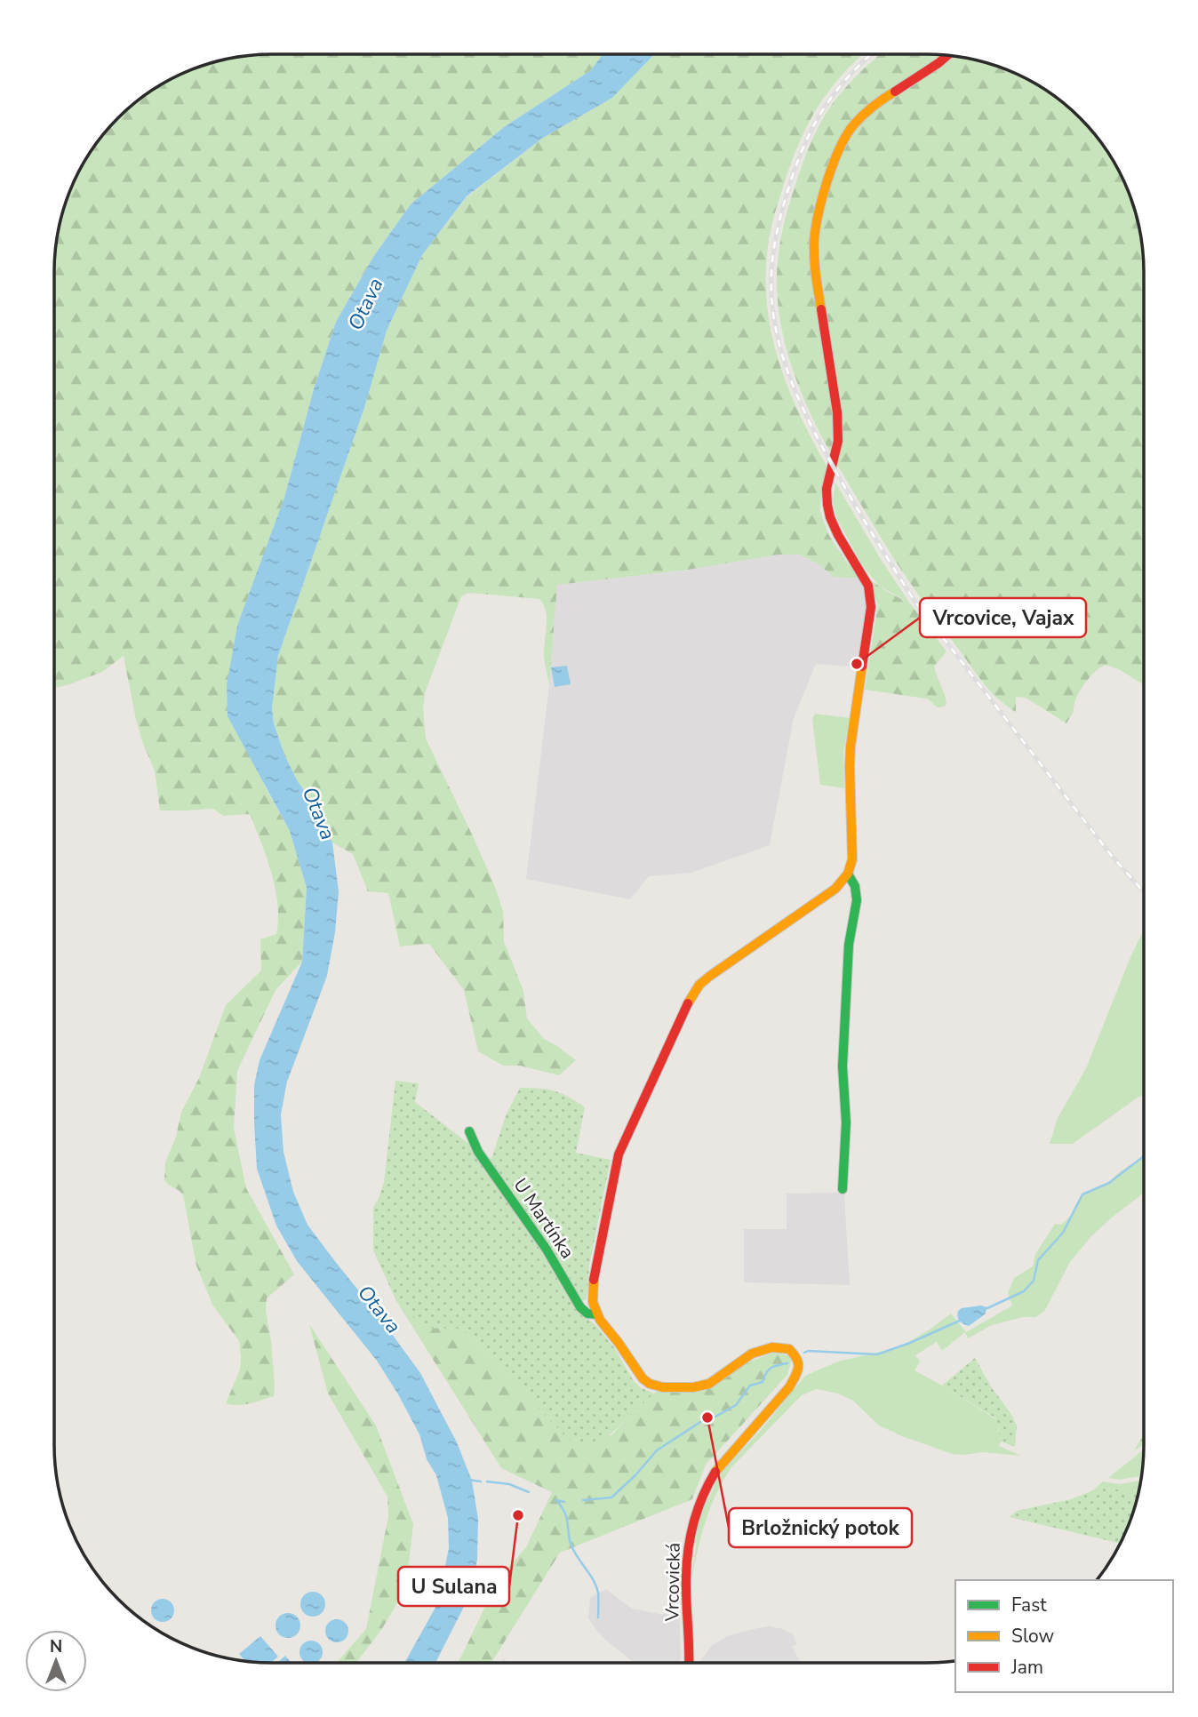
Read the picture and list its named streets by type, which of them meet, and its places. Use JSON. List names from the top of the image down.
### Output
{
  "streets": {
    "street": ["U Martínka", "Vrcovická"]
  },
  "crossings": [
    ["U Martínka", "Vrcovická"]
  ],
  "water": ["Otava"],
  "places": ["Vrcovice, Vajax", "Brložnický potok", "U Sulana"],
  "legend": ["Fast", "Slow", "Jam"],
  "north": "top"
}
